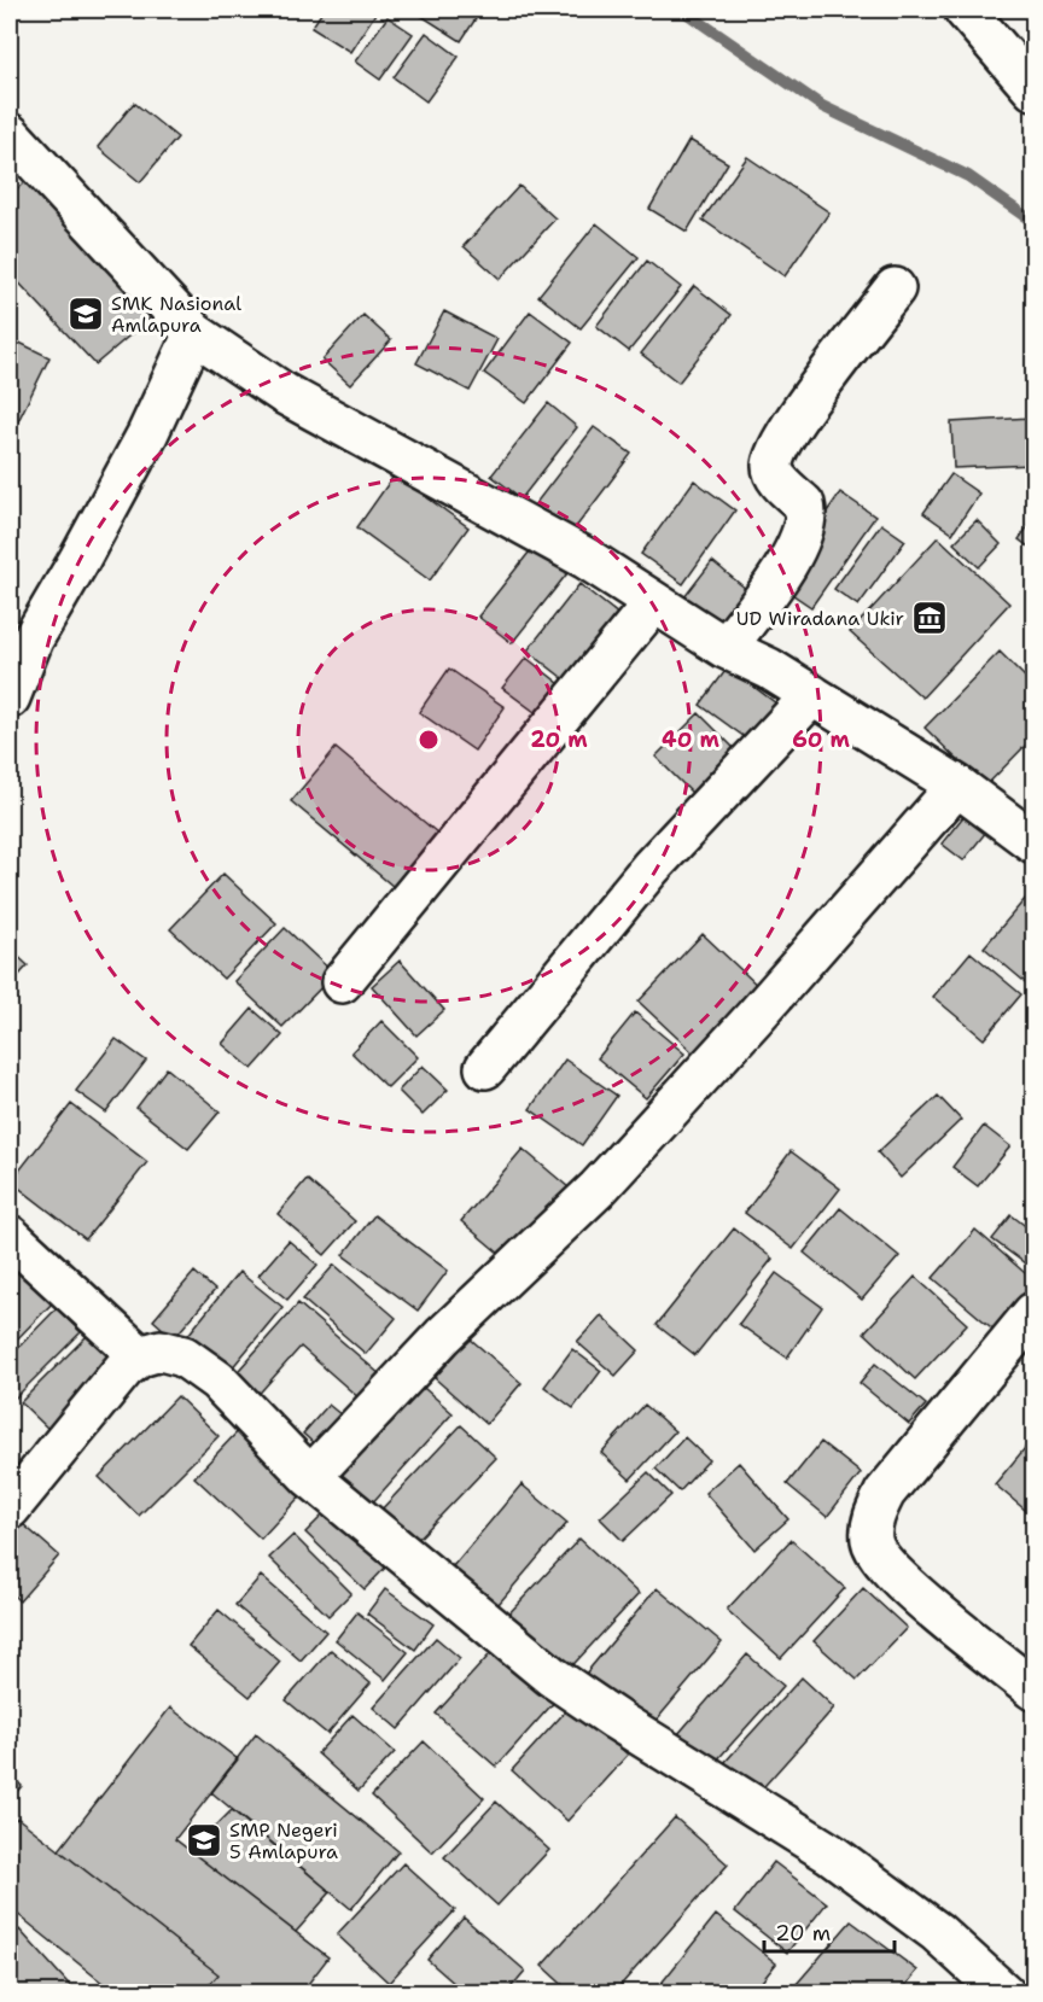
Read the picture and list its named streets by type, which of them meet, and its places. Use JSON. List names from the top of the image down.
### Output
{
  "places": {
    "school or university": ["SMK Nasional Amlapura", "SMP Negeri 5 Amlapura"],
    "museum": ["UD Wiradana Ukir"]
  },
  "scale_bar": "20 m",
  "rings": ["20 m", "40 m", "60 m"]
}
